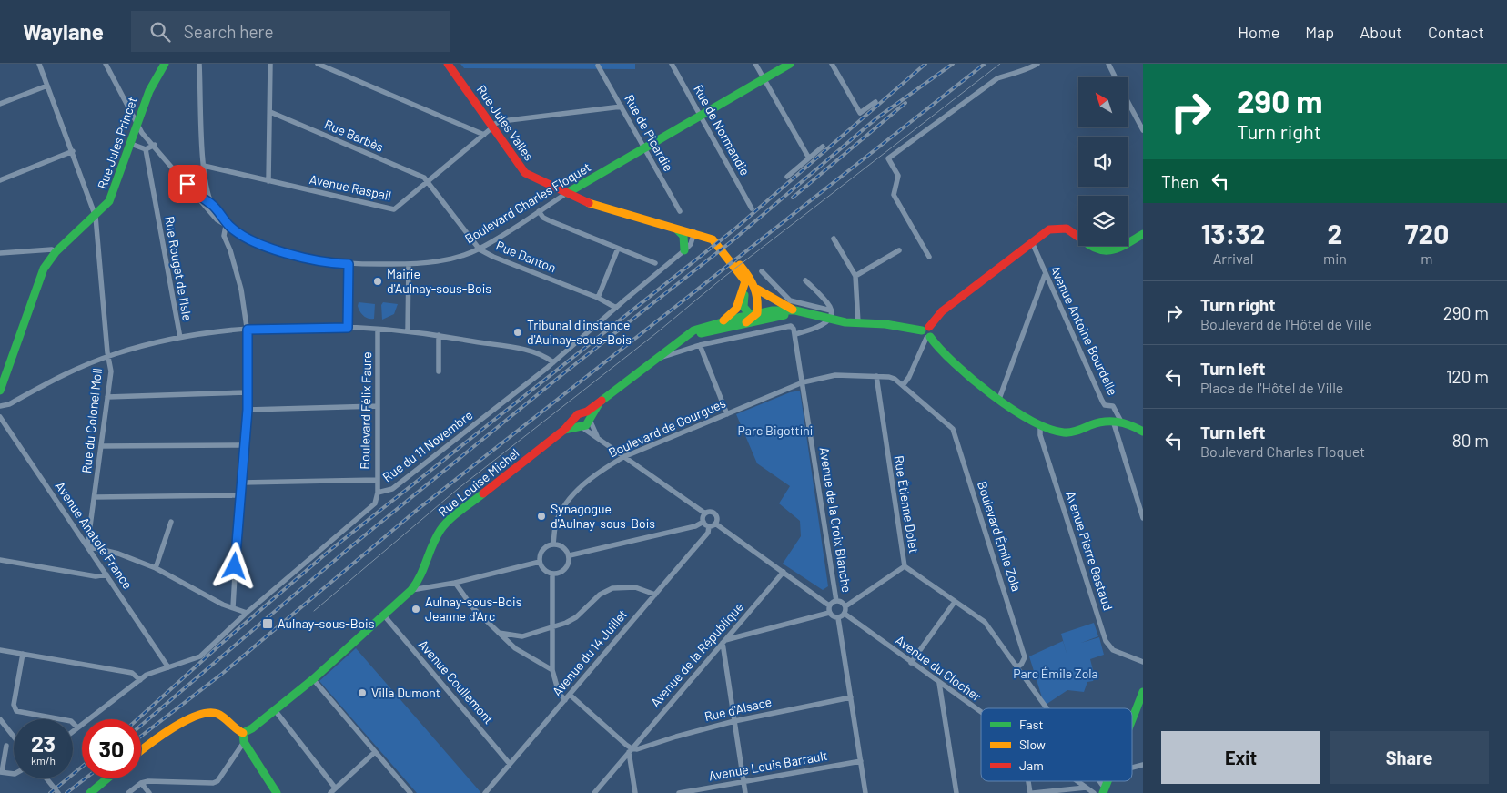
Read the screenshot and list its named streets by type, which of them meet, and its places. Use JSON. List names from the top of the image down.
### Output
{
  "streets": {
    "street": [
      "Rue Jules Valles",
      "Rue de Normandie",
      "Rue de Picardie",
      "Rue Barbès",
      "Rue Jules Princet",
      "Avenue Raspail",
      "Boulevard Charles Floquet",
      "Rue Danton",
      "Rue Rouget de l'Isle",
      "Avenue Antoine Bourdelle",
      "Boulevard Félix Faure",
      "Rue du Colonel Moll",
      "Boulevard de Gourgues",
      "Rue du 11 Novembre",
      "Rue Louise Michel",
      "Rue Étienne Dolet",
      "Avenue de la Croix Blanche",
      "Avenue Anatole France",
      "Boulevard Émile Zola",
      "Avenue Pierre Gastaud",
      "Avenue du 14 Juillet",
      "Avenue de la République",
      "Avenue du Clocher",
      "Avenue Coullemont",
      "Rue d'Alsace",
      "Avenue Louis Barrault"
    ]
  },
  "crossings": [
    ["Rue Jules Valles", "Avenue Raspail"],
    ["Rue Jules Valles", "Boulevard Charles Floquet"],
    ["Rue Jules Valles", "Rue du 11 Novembre"],
    ["Rue de Normandie", "Boulevard Charles Floquet"],
    ["Rue de Picardie", "Boulevard Charles Floquet"],
    ["Rue Barbès", "Avenue Raspail"],
    ["Rue Barbès", "Rue Danton"],
    ["Rue Jules Princet", "Boulevard Charles Floquet"],
    ["Rue Jules Princet", "Rue du Colonel Moll"],
    ["Avenue Raspail", "Rue Danton"],
    ["Boulevard Charles Floquet", "Rue Danton"],
    ["Rue Danton", "Rue du 11 Novembre"],
    ["Boulevard Félix Faure", "Rue du 11 Novembre"],
    ["Rue du Colonel Moll", "Avenue Anatole France"],
    ["Boulevard de Gourgues", "Avenue de la Croix Blanche"],
    ["Boulevard de Gourgues", "Boulevard Émile Zola"],
    ["Rue du 11 Novembre", "Avenue Anatole France"],
    ["Rue Louise Michel", "Avenue de la Croix Blanche"],
    ["Rue Louise Michel", "Avenue Coullemont"],
    ["Rue Étienne Dolet", "Boulevard Émile Zola"],
    ["Avenue de la Croix Blanche", "Boulevard Émile Zola"],
    ["Avenue de la Croix Blanche", "Avenue du Clocher"],
    ["Avenue du 14 Juillet", "Avenue Coullemont"],
    ["Avenue de la République", "Rue d'Alsace"]
  ],
  "parks": ["Parc Bigottini", "Parc Émile Zola"],
  "places": {
    "other": [
      "Mairie d'Aulnay-sous-Bois",
      "Tribunal d'instance d'Aulnay-sous-Bois",
      "Synagogue d'Aulnay-sous-Bois",
      "Aulnay-sous-Bois Jeanne d'Arc",
      "Villa Dumont"
    ],
    "transit": ["Aulnay-sous-Bois"]
  },
  "legend": ["Fast", "Slow", "Jam"],
  "north": "top left",
  "page": {
    "header": "Waylane",
    "search": "Search here",
    "nav": [
      "Home",
      "Map",
      "About",
      "Contact"
    ],
    "turn": ["290 m", "Turn right"],
    "then": "Then",
    "eta": [
      "13:32",
      "Arrival",
      "2",
      "min",
      "720",
      "m"
    ],
    "list": [
      {
        "name": "Turn right",
        "note": "Boulevard de l'Hôtel de Ville",
        "value": "290 m"
      },
      {
        "name": "Turn left",
        "note": "Place de l'Hôtel de Ville",
        "value": "120 m"
      },
      {
        "name": "Turn left",
        "note": "Boulevard Charles Floquet",
        "value": "80 m"
      }
    ],
    "speed": "23 km/h",
    "limit": "30",
    "buttons": ["Exit", "Share"]
  }
}
